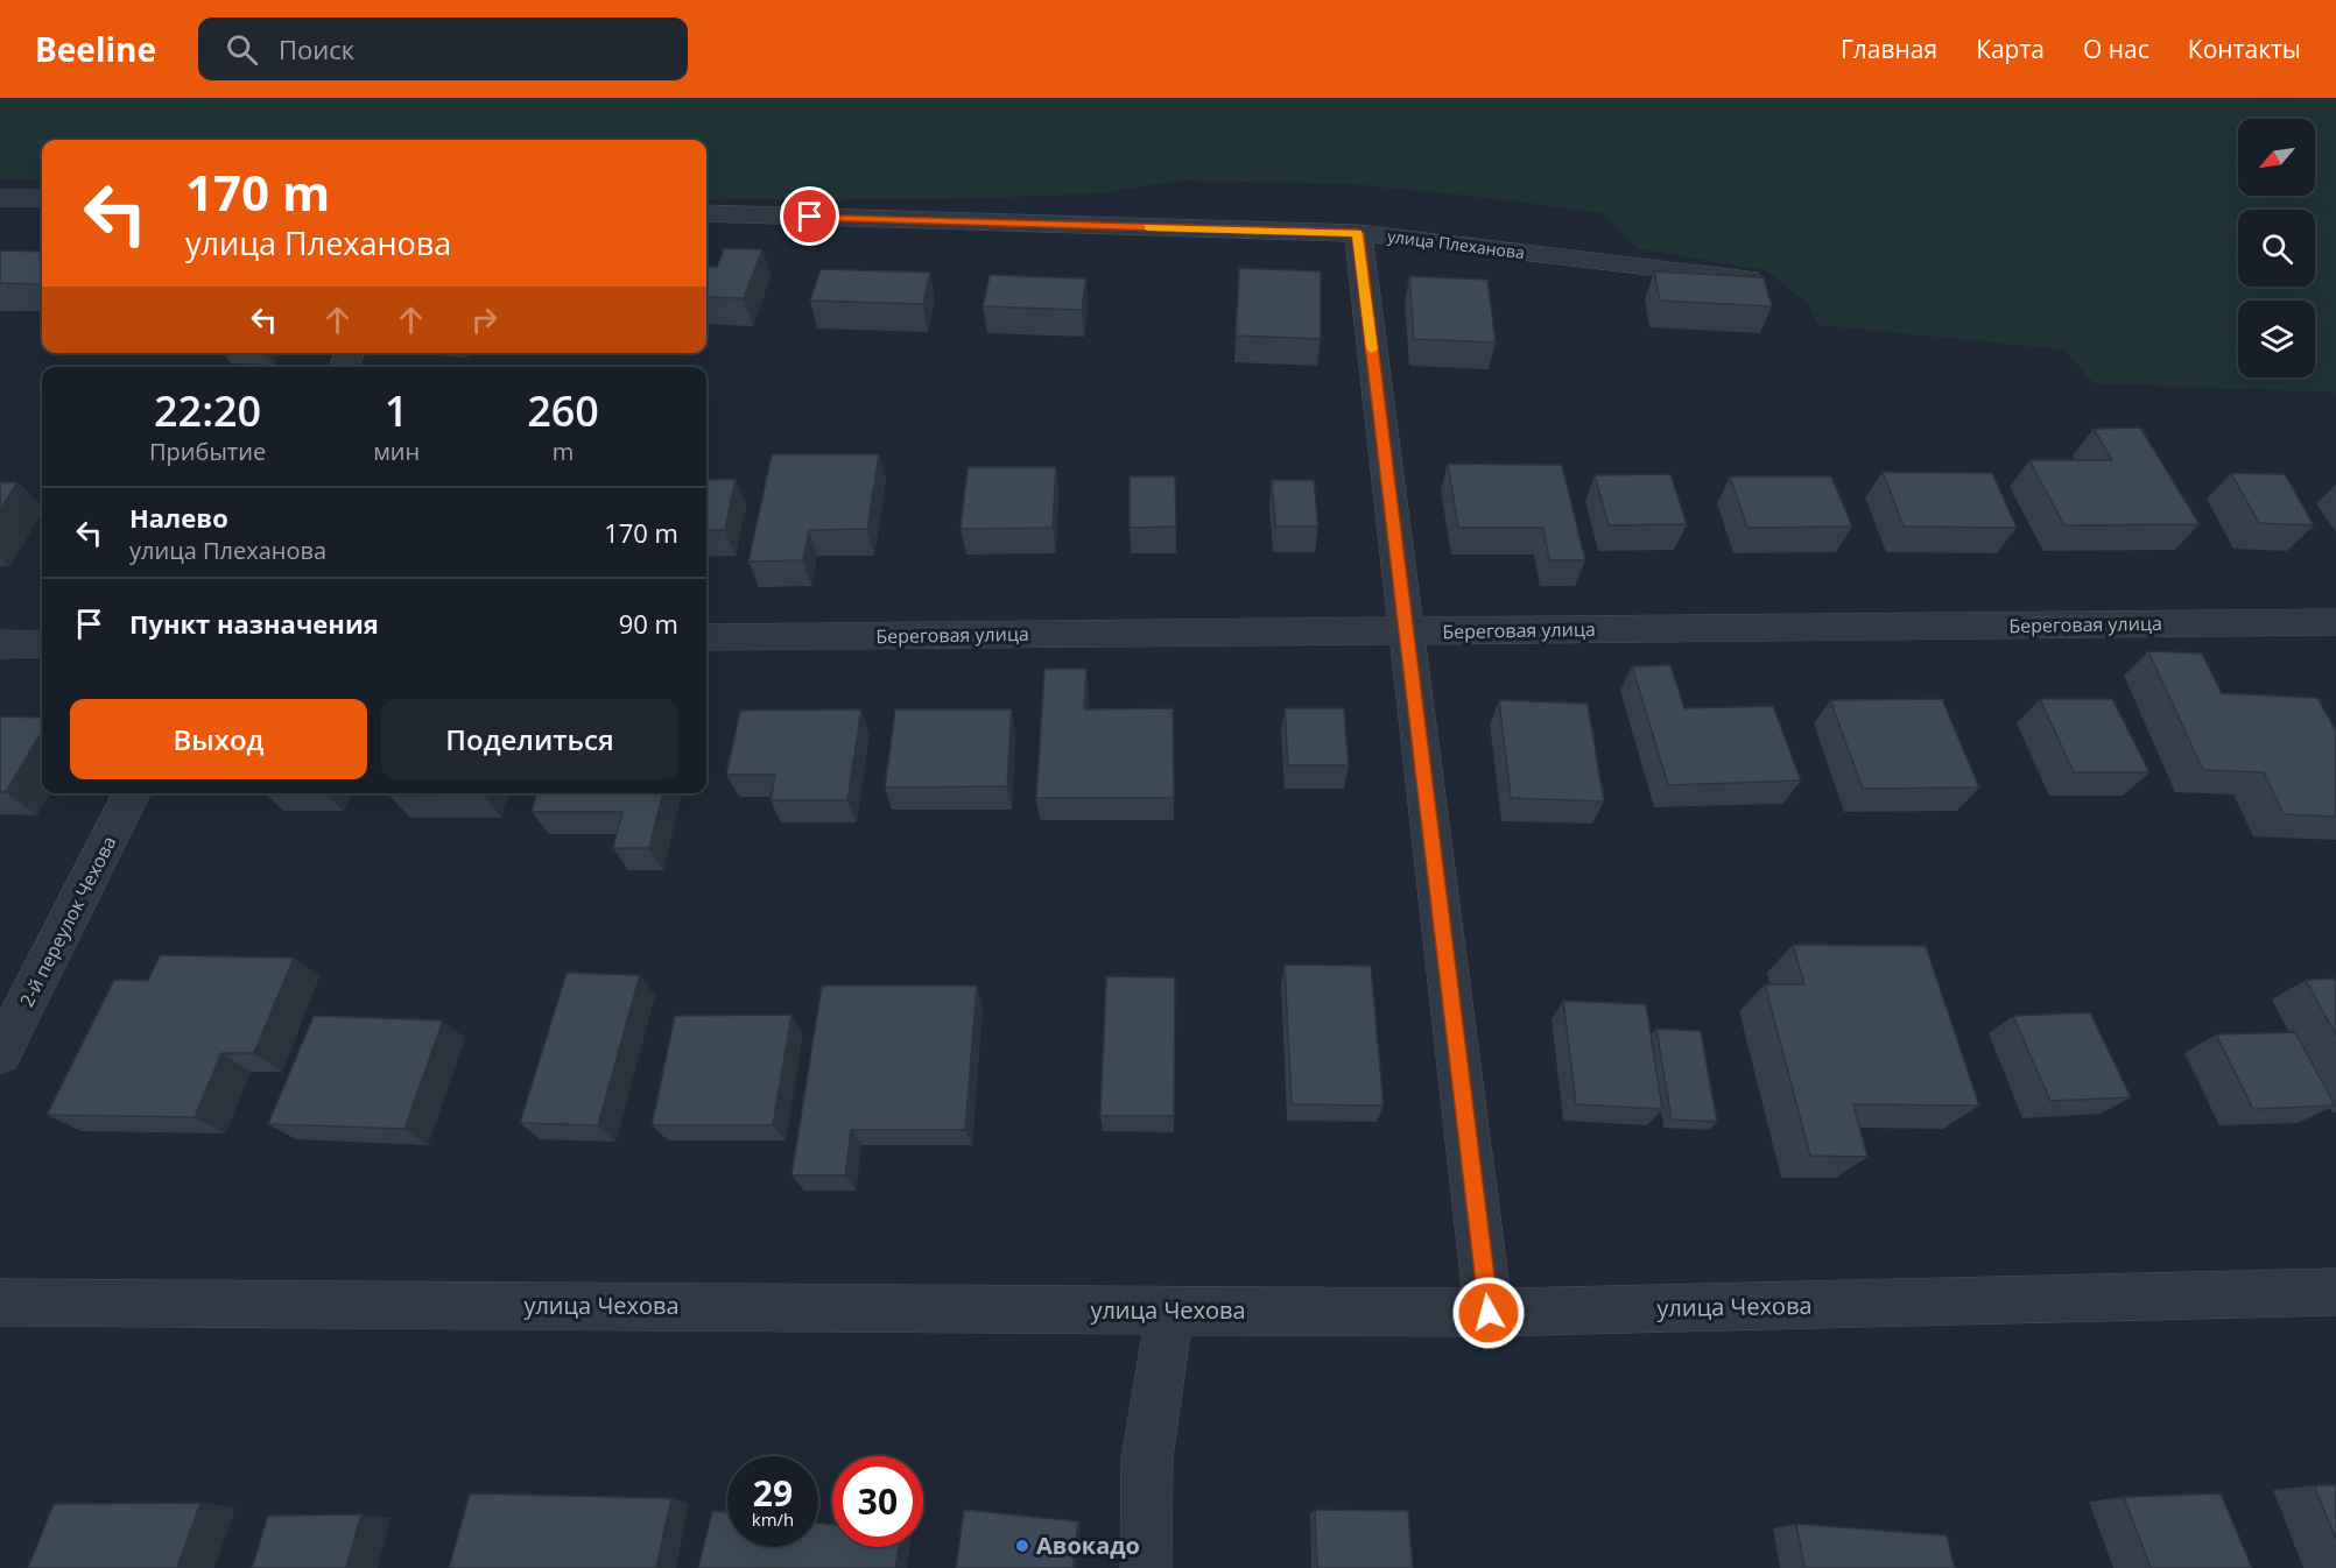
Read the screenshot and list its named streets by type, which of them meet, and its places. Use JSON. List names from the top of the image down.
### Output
{
  "streets": {
    "street": [
      "улица Плеханова",
      "Береговая улица",
      "2-й переулок Чехова",
      "улица Чехова"
    ]
  },
  "places": ["Авокадо"],
  "north": "bottom left",
  "page": {
    "header": "Beeline",
    "search": "Поиск",
    "nav": [
      "Главная",
      "Карта",
      "О нас",
      "Контакты"
    ],
    "turn": ["170 m", "улица Плеханова"],
    "eta": [
      "22:20",
      "Прибытие",
      "1",
      "мин",
      "260",
      "m"
    ],
    "list": [
      {
        "name": "Налево",
        "note": "улица Плеханова",
        "value": "170 m"
      },
      {
        "name": "Пункт назначения",
        "value": "90 m"
      }
    ],
    "buttons": ["Выход", "Поделиться"],
    "speed": "29 km/h",
    "limit": "30"
  }
}
